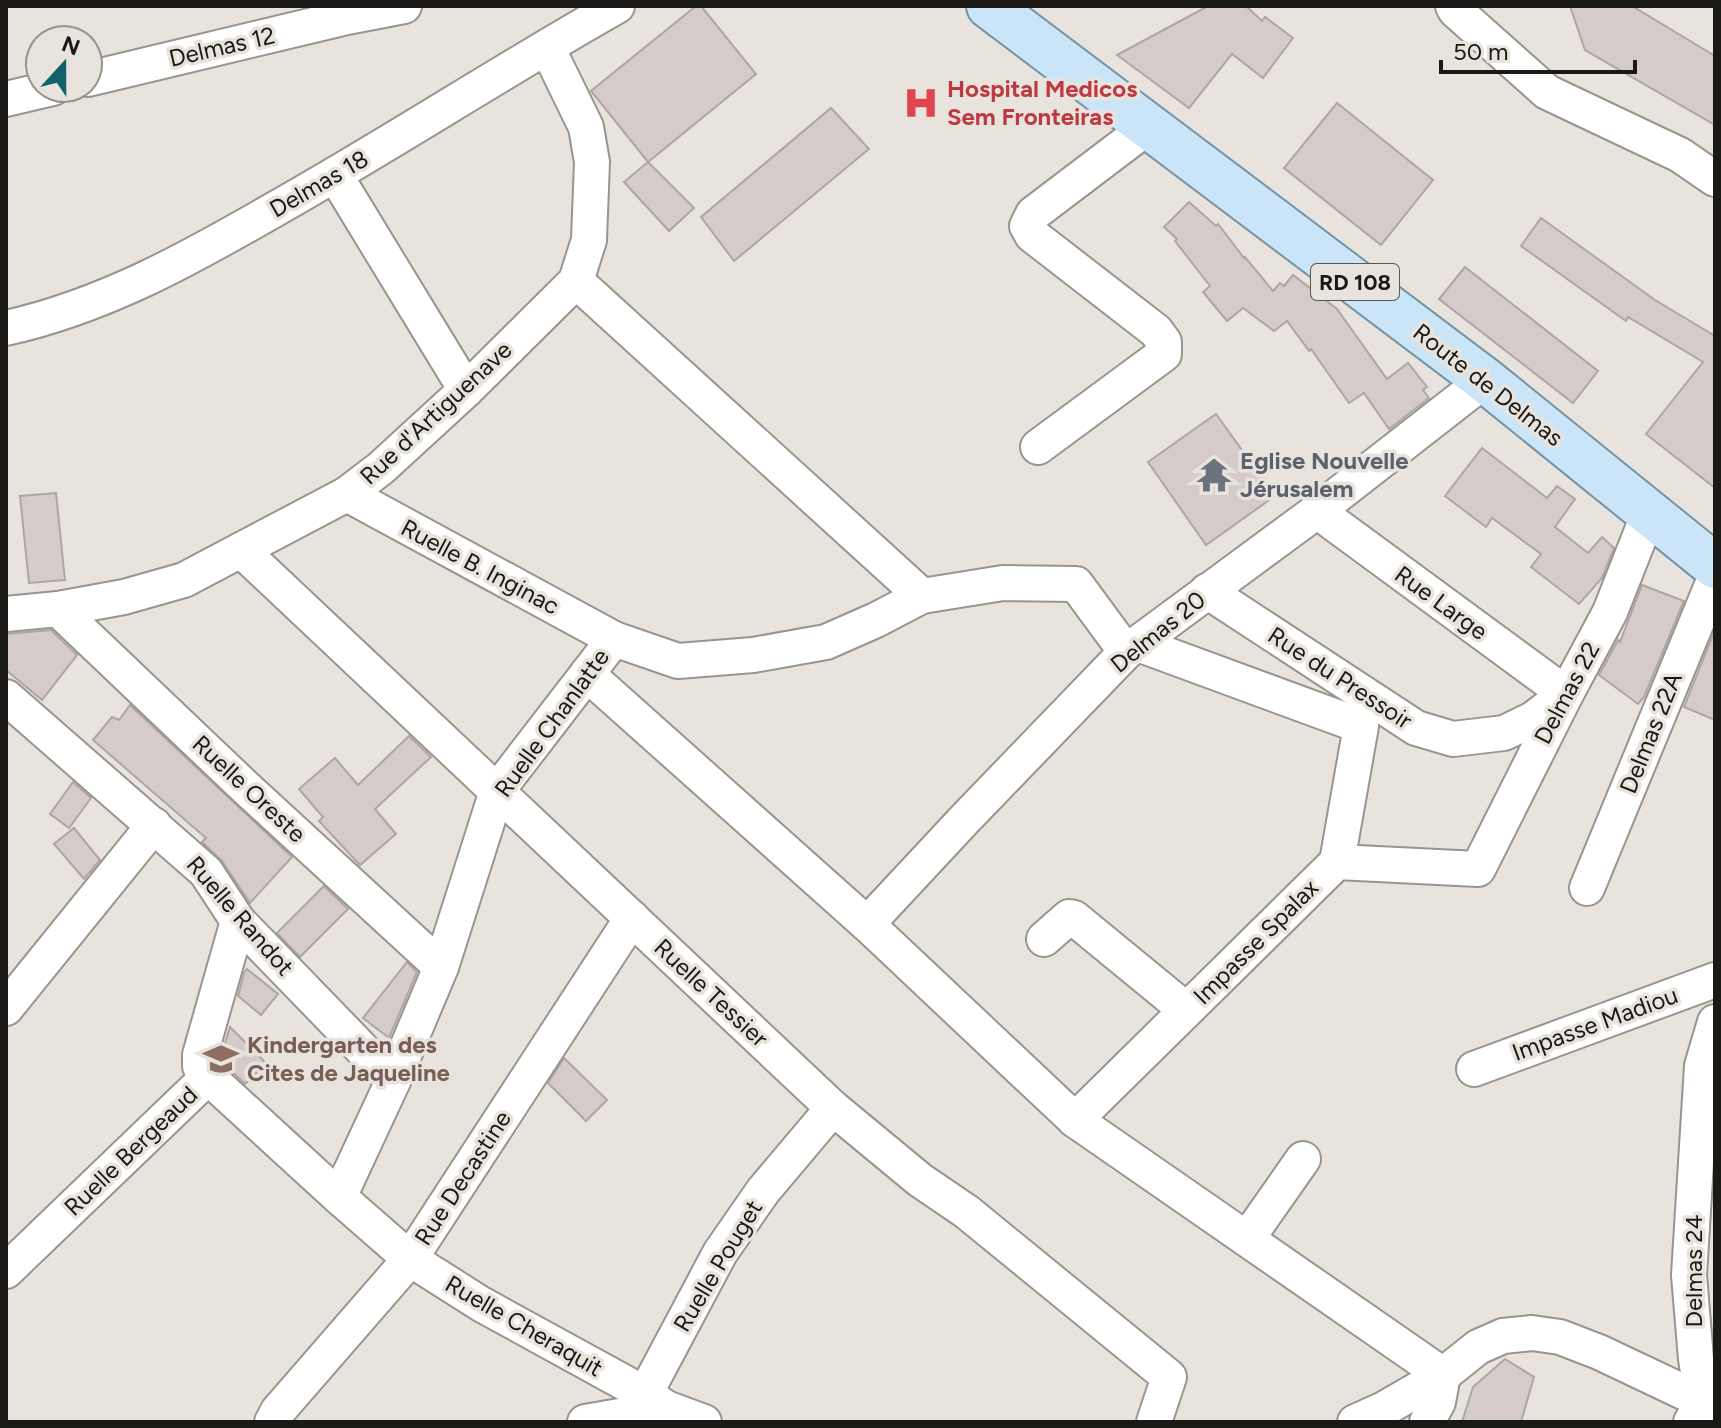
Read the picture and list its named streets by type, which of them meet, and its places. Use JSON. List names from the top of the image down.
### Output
{
  "streets": {
    "main road": ["RD 108", "Route de Delmas"],
    "street": [
      "Delmas 12",
      "Delmas 18",
      "Rue d'Artiguenave",
      "Ruelle B. Inginac",
      "Rue Large",
      "Delmas 20",
      "Rue du Pressoir",
      "Delmas 22",
      "Ruelle Chanlatte",
      "Delmas 22A",
      "Ruelle Oreste",
      "Ruelle Randot",
      "Impasse Spalax",
      "Ruelle Tessier",
      "Impasse Madiou",
      "Ruelle Bergeaud",
      "Rue Decastine",
      "Ruelle Pouget",
      "Delmas 24",
      "Ruelle Cheraquit"
    ]
  },
  "crossings": [
    ["Delmas 18", "Rue d'Artiguenave"],
    ["Route de Delmas", "Delmas 20"],
    ["Route de Delmas", "Delmas 22"],
    ["Rue d'Artiguenave", "Ruelle B. Inginac"],
    ["Rue d'Artiguenave", "Ruelle Oreste"],
    ["Rue d'Artiguenave", "Ruelle Tessier"],
    ["Ruelle B. Inginac", "Ruelle Chanlatte"],
    ["Rue Large", "Delmas 20"],
    ["Rue Large", "Rue du Pressoir"],
    ["Rue Large", "Delmas 22"],
    ["Delmas 20", "Rue du Pressoir"],
    ["Delmas 20", "Ruelle Chanlatte"],
    ["Rue du Pressoir", "Delmas 22"],
    ["Delmas 22", "Impasse Spalax"],
    ["Ruelle Chanlatte", "Ruelle Oreste"],
    ["Ruelle Chanlatte", "Ruelle Randot"],
    ["Ruelle Chanlatte", "Ruelle Tessier"],
    ["Ruelle Chanlatte", "Ruelle Cheraquit"],
    ["Ruelle Randot", "Ruelle Bergeaud"],
    ["Ruelle Tessier", "Rue Decastine"],
    ["Ruelle Tessier", "Ruelle Pouget"],
    ["Ruelle Bergeaud", "Ruelle Cheraquit"],
    ["Rue Decastine", "Ruelle Cheraquit"],
    ["Ruelle Pouget", "Ruelle Cheraquit"]
  ],
  "places": {
    "hospital": ["Hospital Medicos Sem Fronteiras"],
    "temple": ["Eglise Nouvelle Jérusalem"],
    "school or university": ["Kindergarten des Cites de Jaqueline"]
  },
  "scale_bar": "50 m",
  "north": "top"
}
